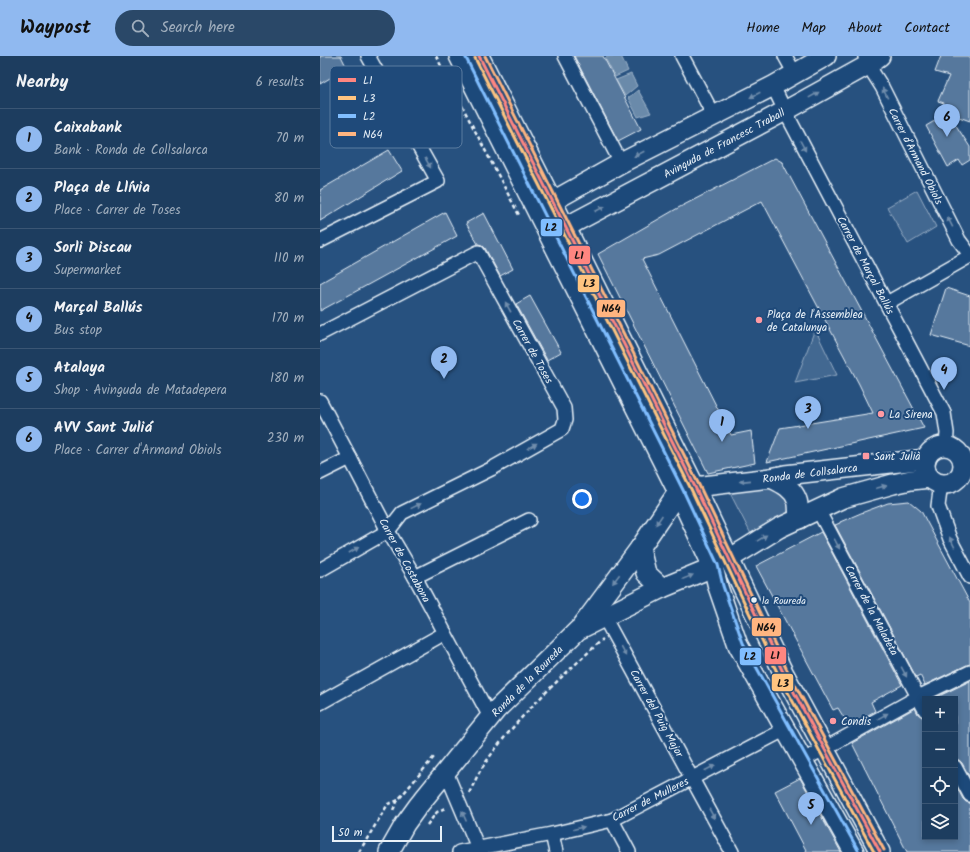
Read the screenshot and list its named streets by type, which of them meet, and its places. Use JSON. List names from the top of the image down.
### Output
{
  "streets": {
    "street": [
      "Avinguda de Francesc Traball",
      "Carrer d'Armand Obiols",
      "Carrer de Marçal Ballús",
      "Carrer de Toses",
      "Ronda de Collsalarca",
      "Carrer de Costabona",
      "Carrer de la Maladeta",
      "Ronda de la Roureda",
      "Carrer del Puig Major",
      "Carrer de Mulleres"
    ]
  },
  "crossings": [
    ["Avinguda de Francesc Traball", "Carrer d'Armand Obiols"],
    ["Avinguda de Francesc Traball", "Carrer de Marçal Ballús"],
    ["Carrer de Marçal Ballús", "Ronda de Collsalarca"],
    ["Carrer de Toses", "Carrer de Costabona"],
    ["Carrer de Costabona", "Ronda de la Roureda"],
    ["Ronda de la Roureda", "Carrer del Puig Major"],
    ["Carrer del Puig Major", "Carrer de Mulleres"]
  ],
  "one_way": ["Carrer d'Armand Obiols", "Carrer de Marçal Ballús", "Carrer de Mulleres"],
  "places": {
    "other": [
      "Plaça de l'Assemblea de Catalunya",
      "La Sirena",
      "la Roureda",
      "Condis"
    ],
    "transit": ["Sant Julià"]
  },
  "lines": [
    "transit line L1",
    "transit line L2",
    "transit line N64",
    "transit line L3"
  ],
  "legend": [
    "L1",
    "L3",
    "L2",
    "N64"
  ],
  "scale_bar": "50 m",
  "page": {
    "header": "Waypost",
    "search": "Search here",
    "nav": [
      "Home",
      "Map",
      "About",
      "Contact"
    ],
    "heading": ["Nearby", "6 results"],
    "pins": [
      "6",
      "2",
      "4",
      "3",
      "1",
      "5"
    ],
    "list": [
      {
        "mark": "1",
        "name": "Caixabank",
        "note": "Bank · Ronda de Collsalarca",
        "value": "70 m"
      },
      {
        "mark": "2",
        "name": "Plaça de Llívia",
        "note": "Place · Carrer de Toses",
        "value": "80 m"
      },
      {
        "mark": "3",
        "name": "Sorli Discau",
        "note": "Supermarket",
        "value": "110 m"
      },
      {
        "mark": "4",
        "name": "Marçal Ballús",
        "note": "Bus stop",
        "value": "170 m"
      },
      {
        "mark": "5",
        "name": "Atalaya",
        "note": "Shop · Avinguda de Matadepera",
        "value": "180 m"
      },
      {
        "mark": "6",
        "name": "AVV Sant Juliá",
        "note": "Place · Carrer d'Armand Obiols",
        "value": "230 m"
      }
    ],
    "map_buttons": ["+", "−"],
    "scale": "50 m"
  }
}
